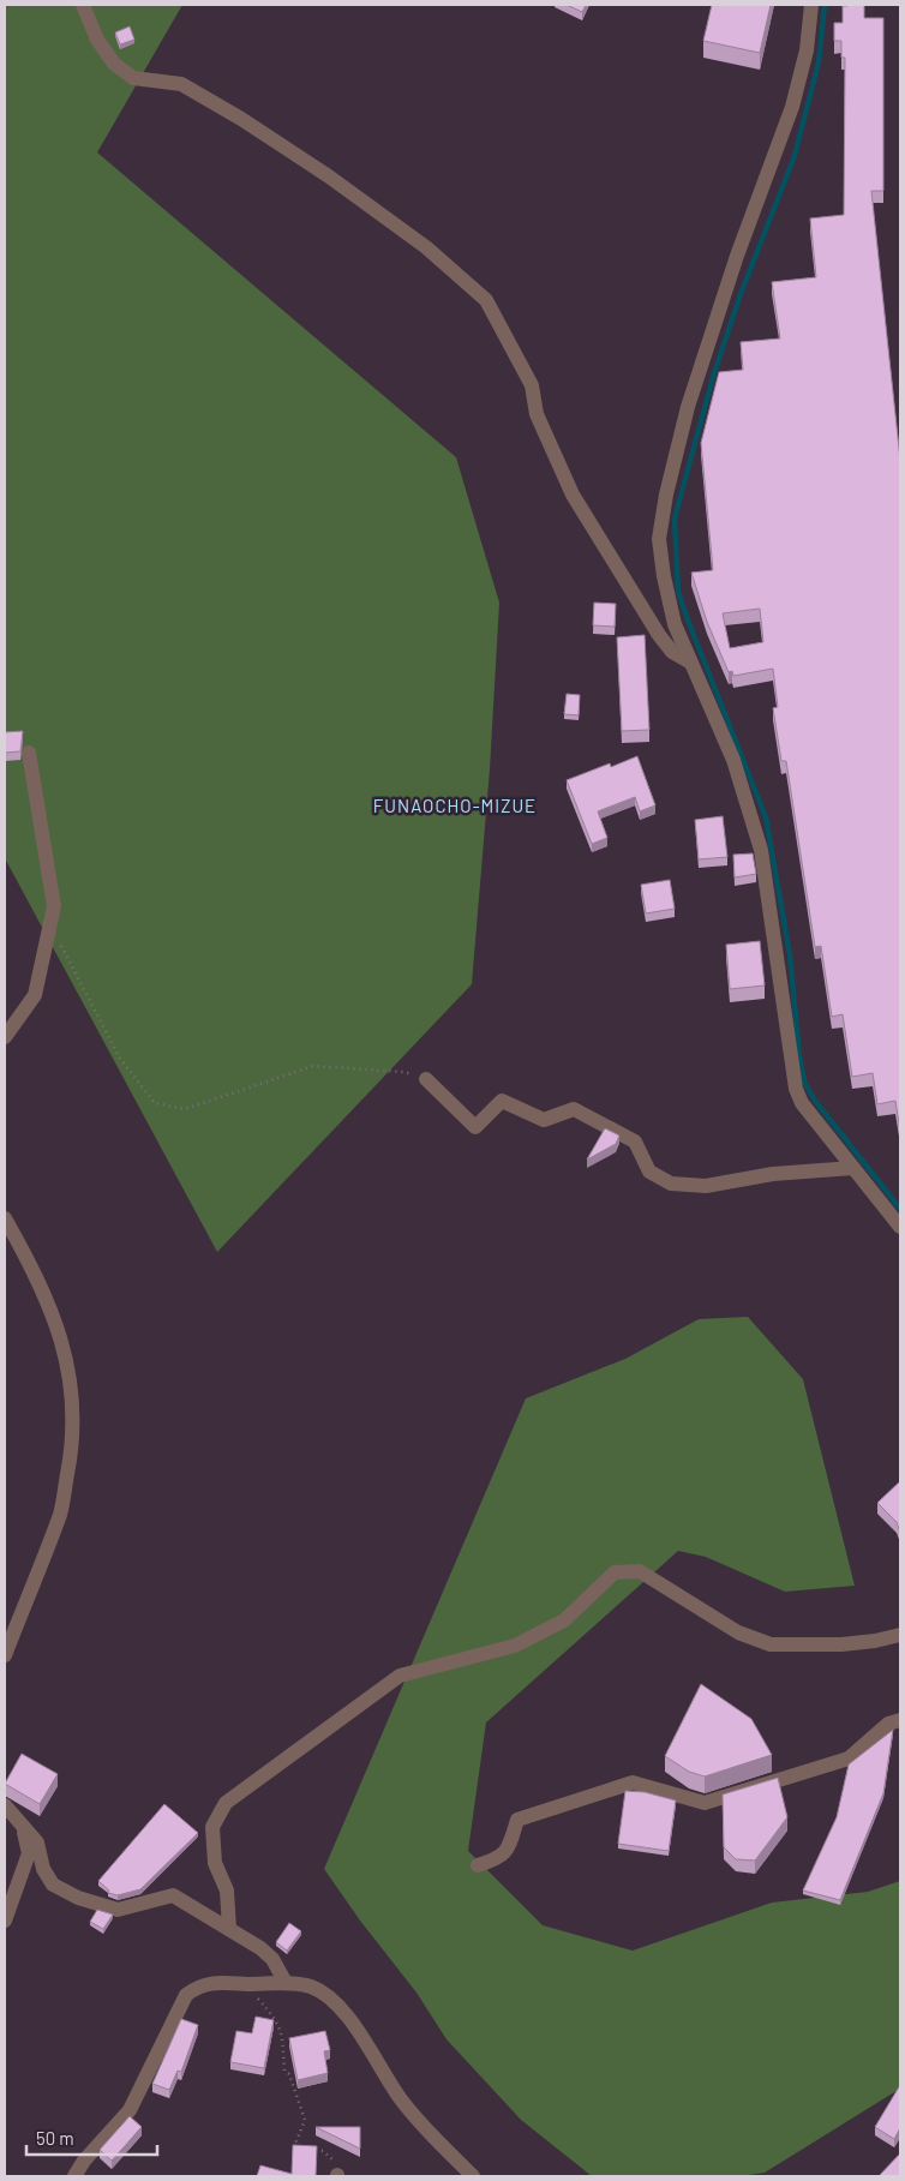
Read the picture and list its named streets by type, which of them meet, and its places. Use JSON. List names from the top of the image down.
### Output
{
  "districts": ["FUNAOCHO-MIZUE"],
  "scale_bar": "50 m"
}
